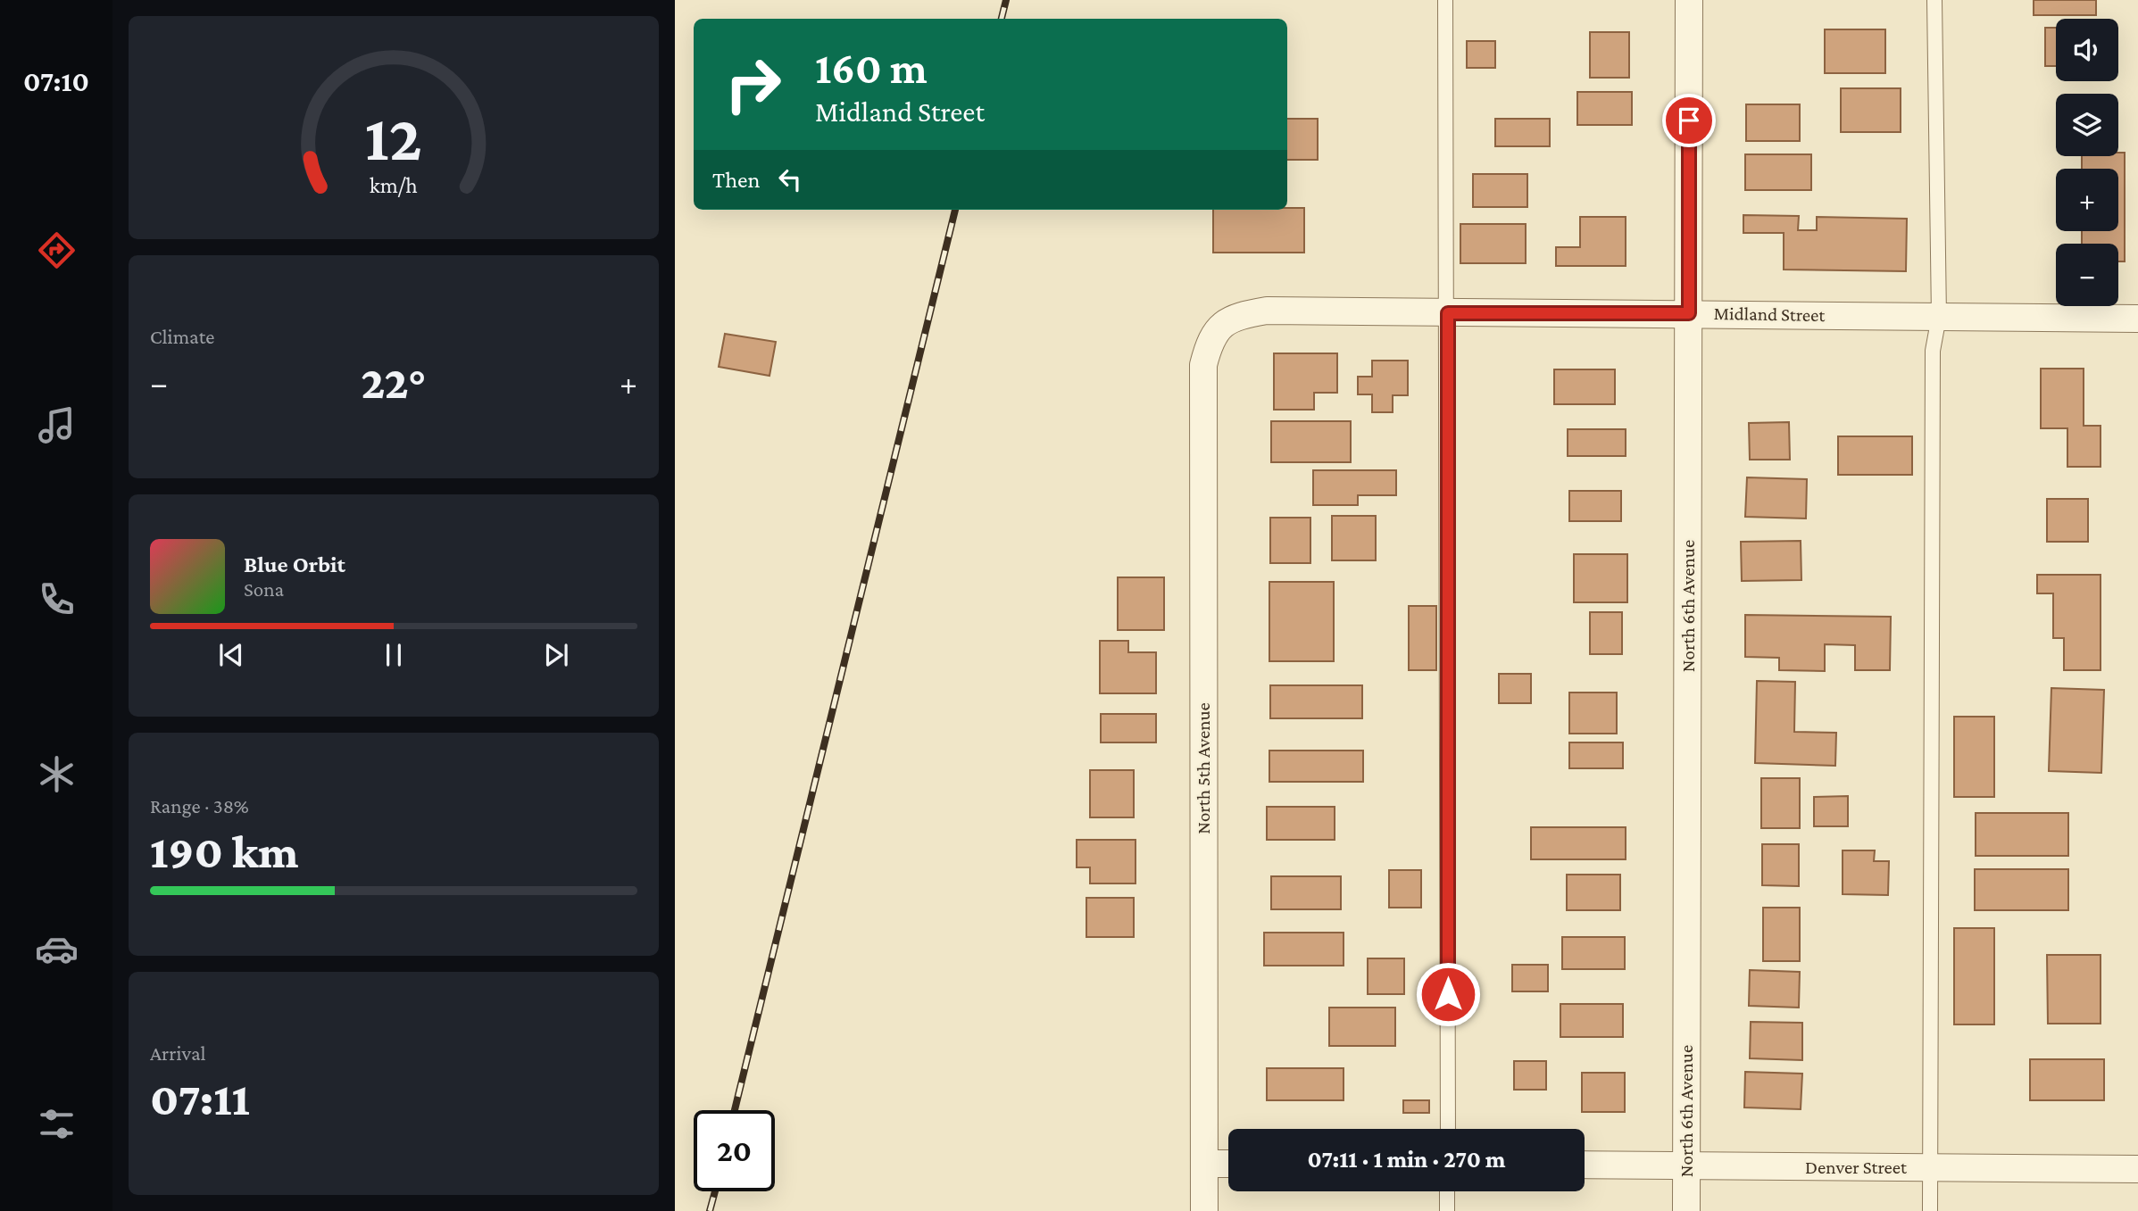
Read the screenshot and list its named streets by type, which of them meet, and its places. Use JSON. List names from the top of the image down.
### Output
{
  "streets": {
    "street": [
      "Midland Street",
      "North 6th Avenue",
      "North 5th Avenue",
      "Denver Street"
    ]
  },
  "crossings": [
    ["Midland Street", "North 6th Avenue"],
    ["Midland Street", "North 5th Avenue"],
    ["North 6th Avenue", "Denver Street"]
  ],
  "page": {
    "tabs": "07:10",
    "map_buttons": ["+", "−"],
    "turn": ["160 m", "Midland Street"],
    "then": "Then",
    "tile": [
      "Climate",
      ["Range · 38%", "190 km"],
      ["Arrival", "07:11"]
    ],
    "heat": ["−", "22°", "+"],
    "song": ["Blue Orbit", "Sona"],
    "limit": "20",
    "trip": "07:11 · 1 min · 270 m",
    "gauge": ["12", "km/h"]
  }
}
